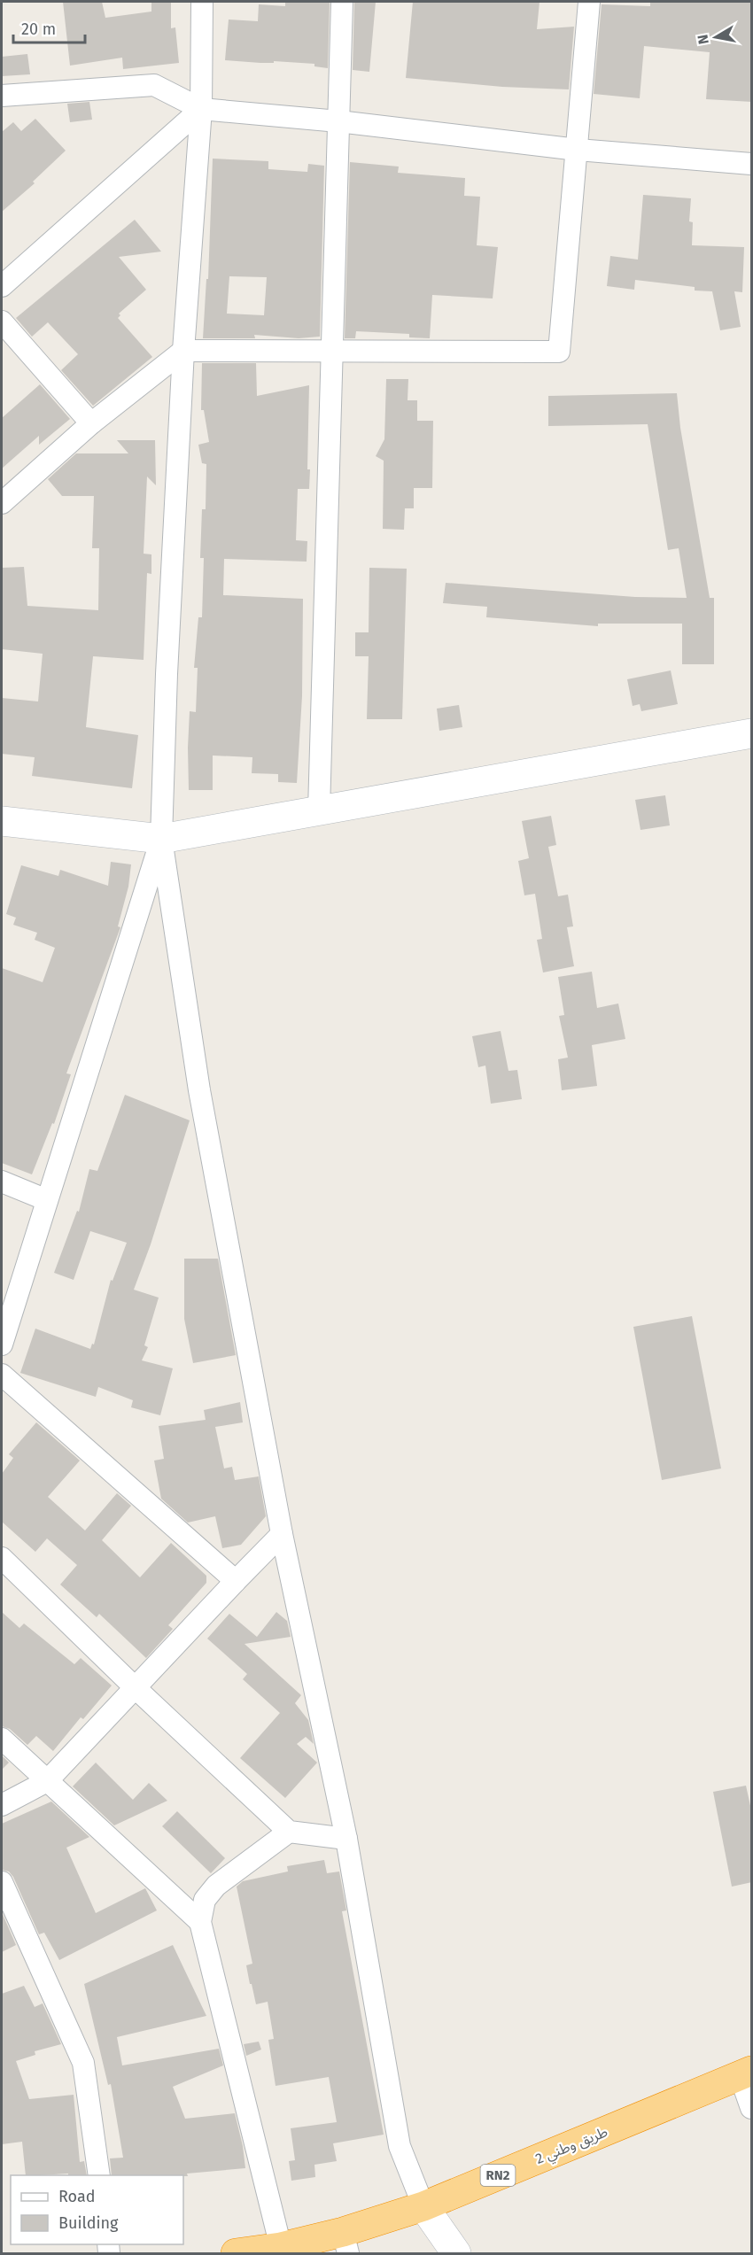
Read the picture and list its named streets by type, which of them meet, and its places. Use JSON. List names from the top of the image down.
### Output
{
  "streets": {
    "highway": ["طريق وطني 2", "RN2"]
  },
  "legend": ["Road", "Building"],
  "scale_bar": "20 m",
  "north": "left"
}
